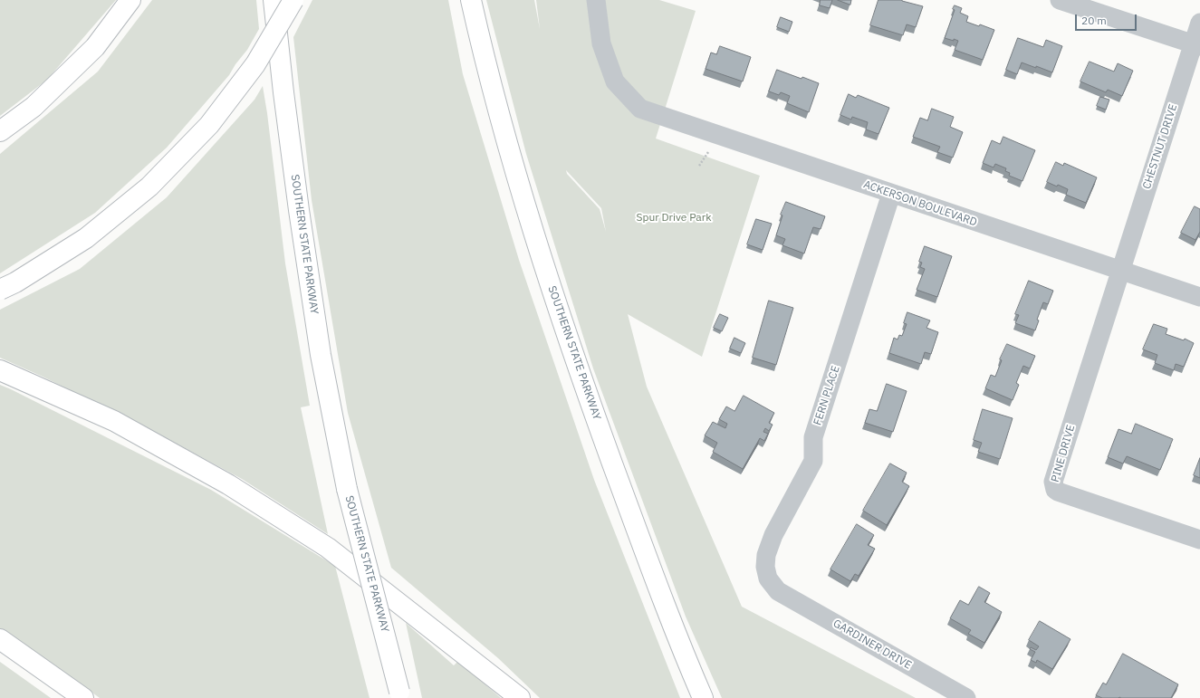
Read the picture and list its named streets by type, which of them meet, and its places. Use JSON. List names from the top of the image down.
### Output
{
  "streets": {
    "highway": ["SOUTHERN STATE PARKWAY"],
    "street": [
      "CHESTNUT DRIVE",
      "ACKERSON BOULEVARD",
      "FERN PLACE",
      "PINE DRIVE",
      "GARDINER DRIVE"
    ]
  },
  "crossings": [
    ["CHESTNUT DRIVE", "ACKERSON BOULEVARD"],
    ["CHESTNUT DRIVE", "PINE DRIVE"],
    ["ACKERSON BOULEVARD", "FERN PLACE"],
    ["ACKERSON BOULEVARD", "PINE DRIVE"],
    ["FERN PLACE", "GARDINER DRIVE"]
  ],
  "parks": ["Spur Drive Park"],
  "scale_bar": "20 m"
}
